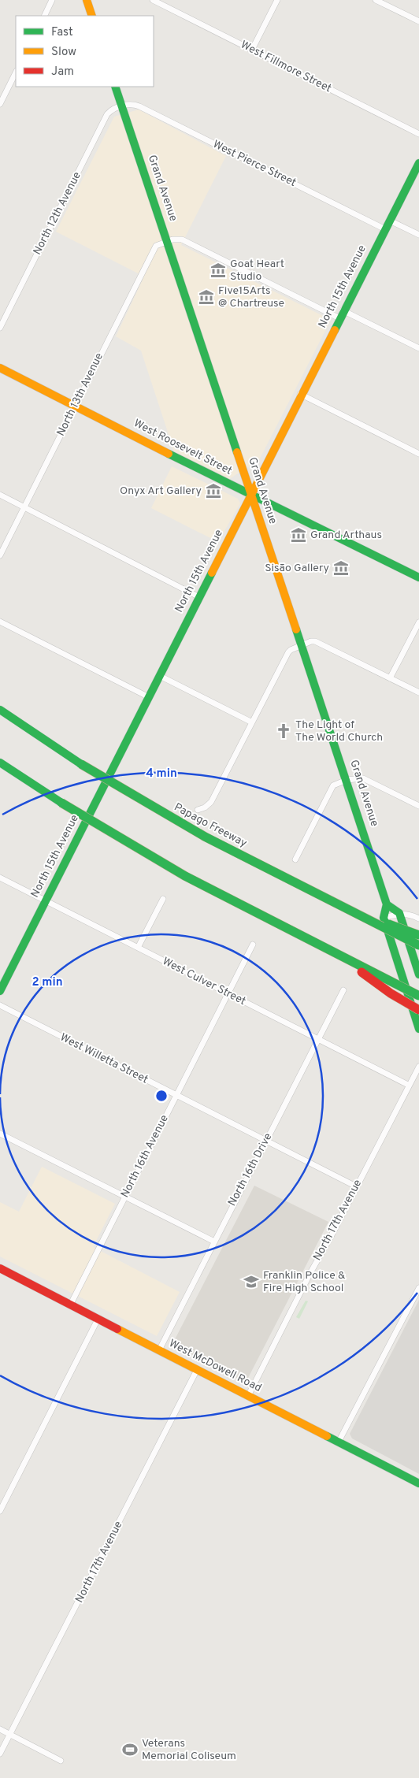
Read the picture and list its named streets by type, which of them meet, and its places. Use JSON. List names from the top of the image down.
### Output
{
  "streets": {
    "main road": [
      "Grand Avenue",
      "North 15th Avenue",
      "West Roosevelt Street",
      "Papago Freeway",
      "West McDowell Road"
    ],
    "street": [
      "West Fillmore Street",
      "West Pierce Street",
      "North 12th Avenue",
      "North 13th Avenue",
      "West Culver Street",
      "West Willetta Street",
      "North 16th Avenue",
      "North 16th Drive",
      "North 17th Avenue"
    ]
  },
  "crossings": [
    ["West Pierce Street", "Grand Avenue"],
    ["West Pierce Street", "North 12th Avenue"],
    ["West Pierce Street", "North 15th Avenue"],
    ["Grand Avenue", "North 12th Avenue"],
    ["Grand Avenue", "North 15th Avenue"],
    ["Grand Avenue", "North 13th Avenue"],
    ["Grand Avenue", "West Roosevelt Street"],
    ["North 15th Avenue", "West Roosevelt Street"],
    ["North 15th Avenue", "West Culver Street"],
    ["North 13th Avenue", "West Roosevelt Street"],
    ["West Culver Street", "North 16th Avenue"],
    ["West Culver Street", "North 16th Drive"],
    ["West Culver Street", "North 17th Avenue"],
    ["West Willetta Street", "North 16th Avenue"],
    ["West Willetta Street", "North 16th Drive"],
    ["West Willetta Street", "North 17th Avenue"],
    ["North 16th Avenue", "West McDowell Road"],
    ["North 16th Drive", "West McDowell Road"],
    ["North 17th Avenue", "West McDowell Road"]
  ],
  "places": {
    "museum": [
      "Goat Heart Studio",
      "Five15Arts @ Chartreuse",
      "Onyx Art Gallery",
      "Grand Arthaus",
      "Sisāo Gallery"
    ],
    "church": ["The Light of The World Church"],
    "school or university": ["Franklin Police & Fire High School"],
    "sports": ["Veterans Memorial Coliseum"]
  },
  "legend": ["Fast", "Slow", "Jam"],
  "rings": ["4 min", "2 min"]
}
